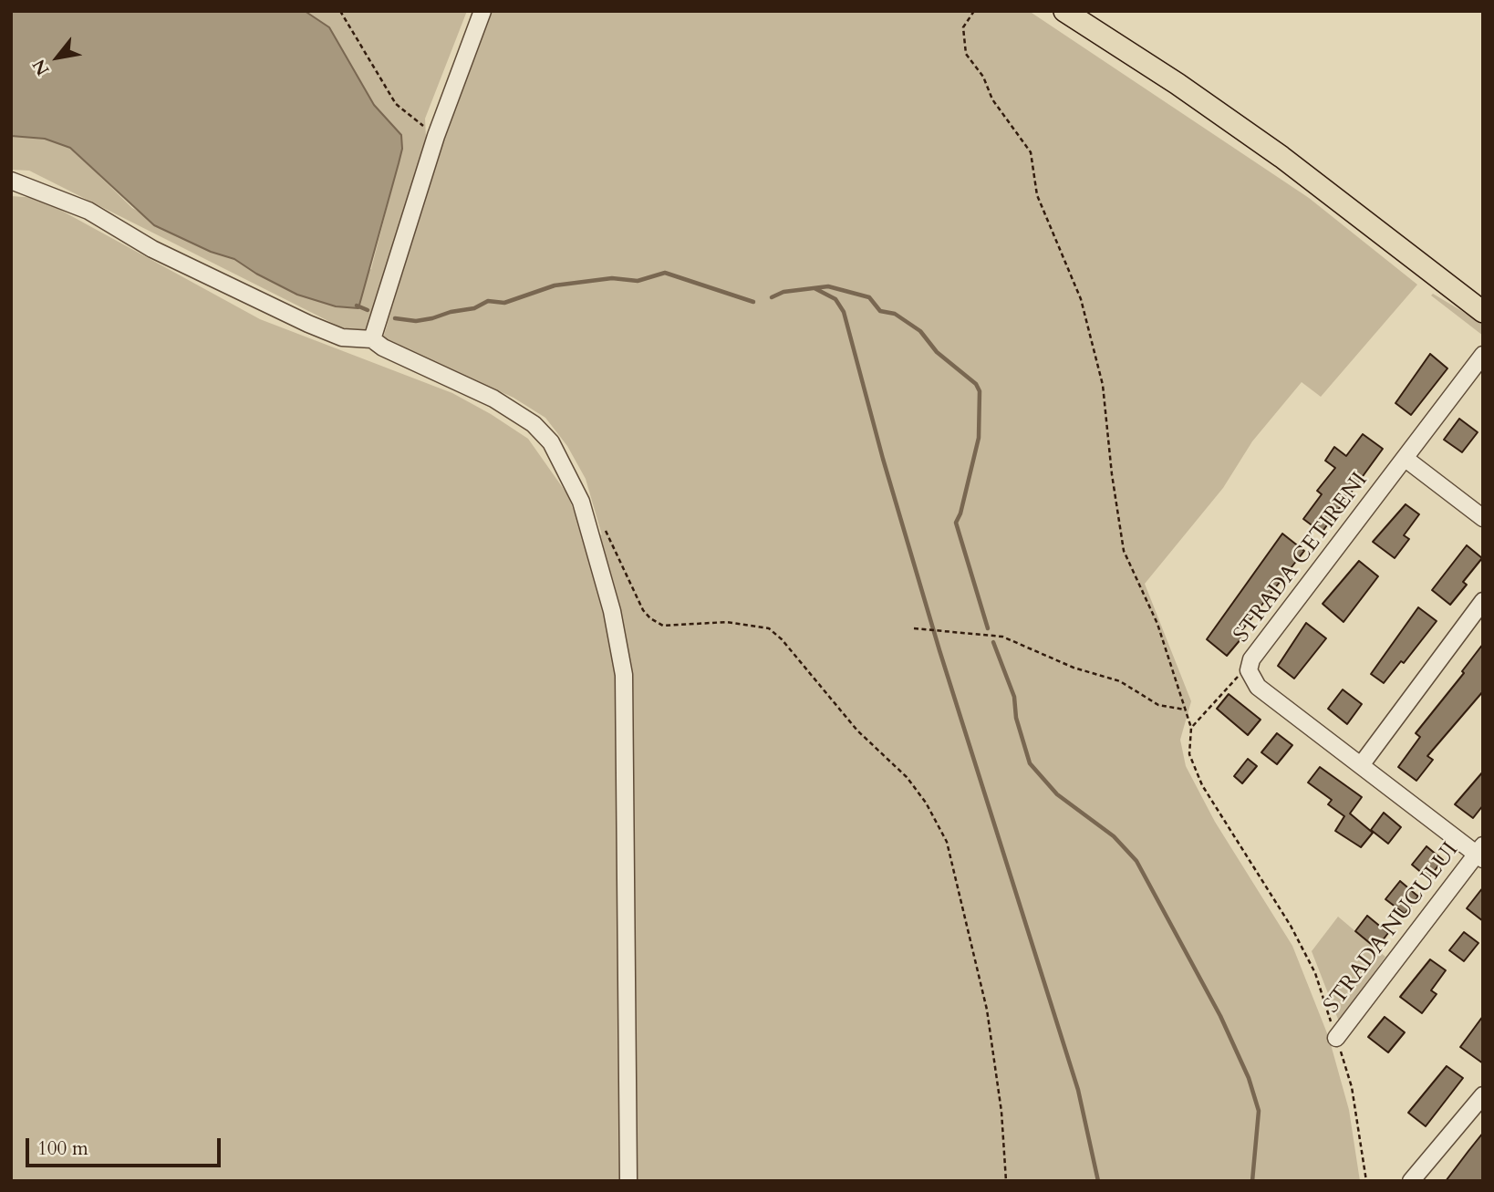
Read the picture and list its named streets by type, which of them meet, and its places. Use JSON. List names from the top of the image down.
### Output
{
  "streets": {
    "street": ["STRADA CETIRENI", "STRADA NUCULUI"]
  },
  "crossings": [
    ["STRADA CETIRENI", "STRADA NUCULUI"]
  ],
  "scale_bar": "100 m",
  "north": "bottom left"
}
